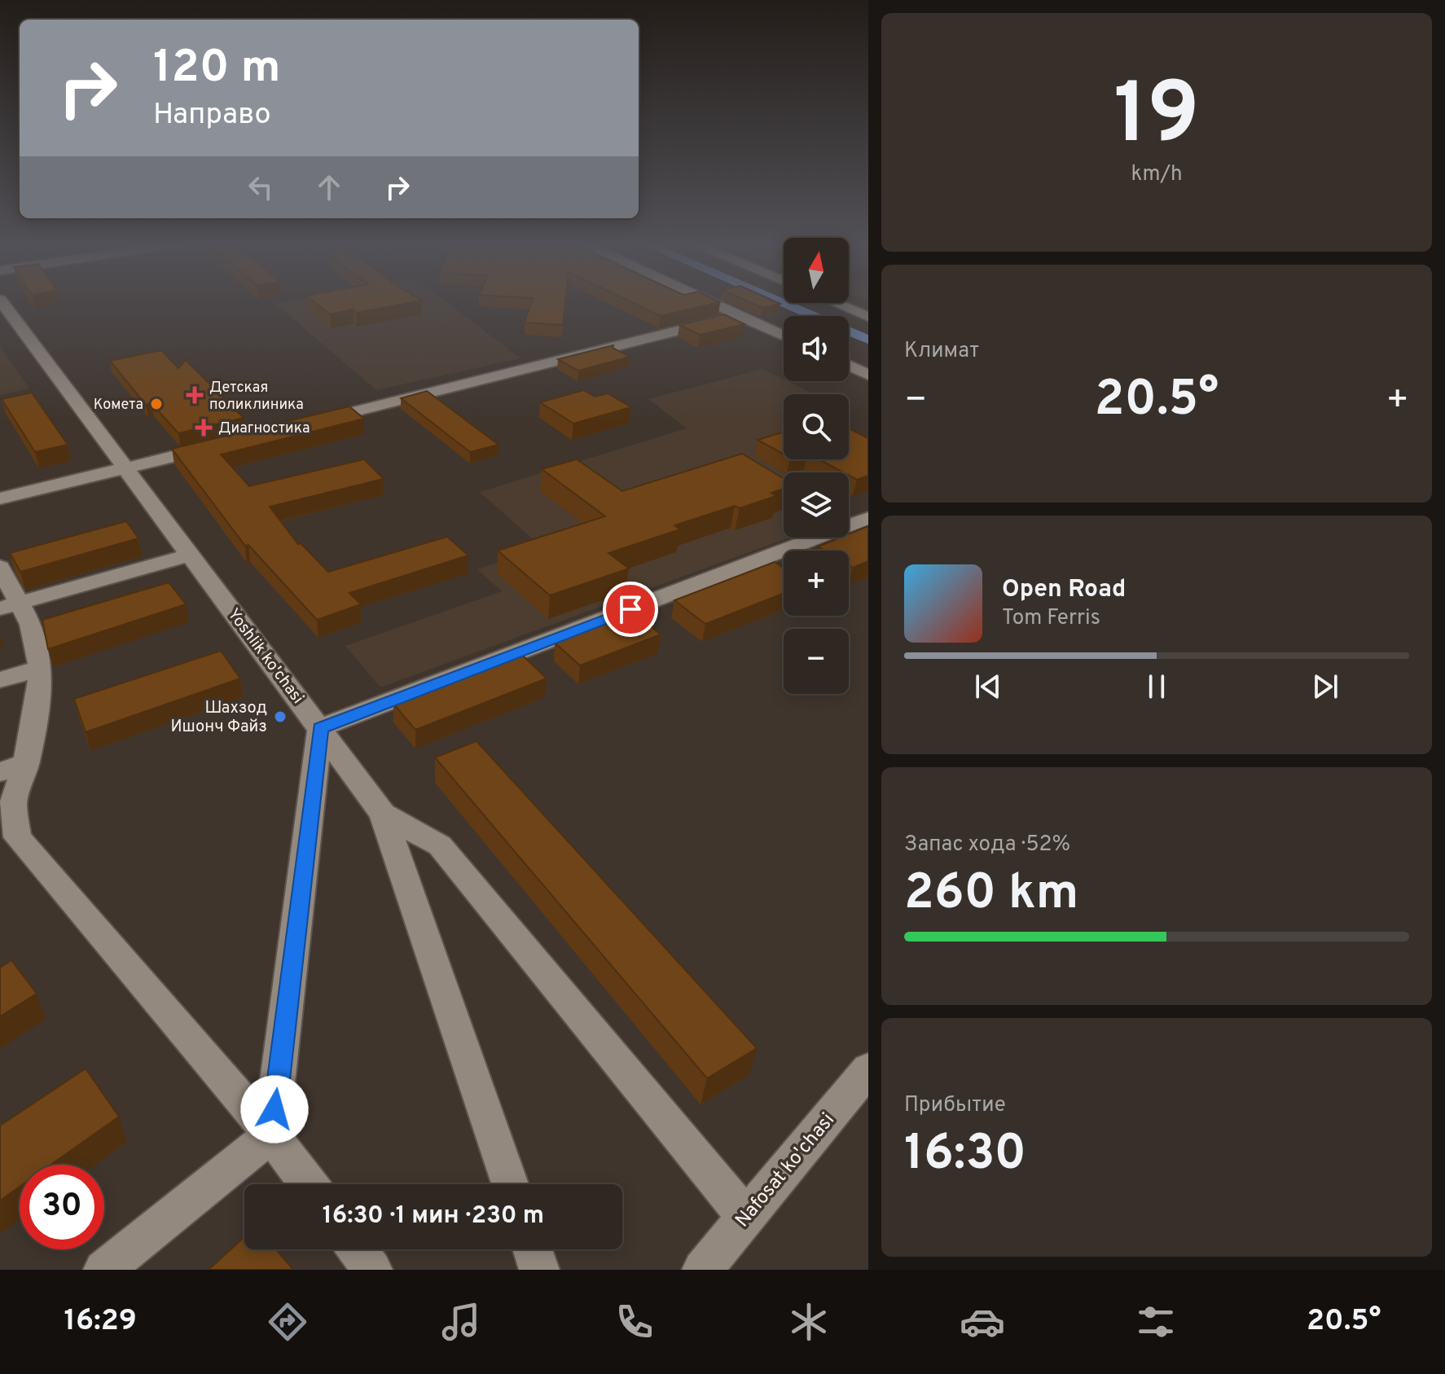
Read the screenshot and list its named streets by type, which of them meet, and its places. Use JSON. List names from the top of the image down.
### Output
{
  "streets": {
    "street": ["Yoshlik ko'chasi", "Nafosat ko'chasi"]
  },
  "places": {
    "health": ["Детская поликлиника", "Диагностика"],
    "other": ["Комета", "Шахзод Ишонч Файз"]
  },
  "north": "top",
  "page": {
    "tile": [
      ["19", "km/h"],
      "Климат",
      ["Запас хода · 52%", "260 km"],
      ["Прибытие", "16:30"]
    ],
    "turn": ["120 m", "Направо"],
    "map_buttons": ["+", "−"],
    "heat": ["−", "20.5°", "+"],
    "song": ["Open Road", "Tom Ferris"],
    "limit": "30",
    "trip": "16:30 · 1 мин · 230 m",
    "tabs": ["16:29", "20.5°"]
  }
}
